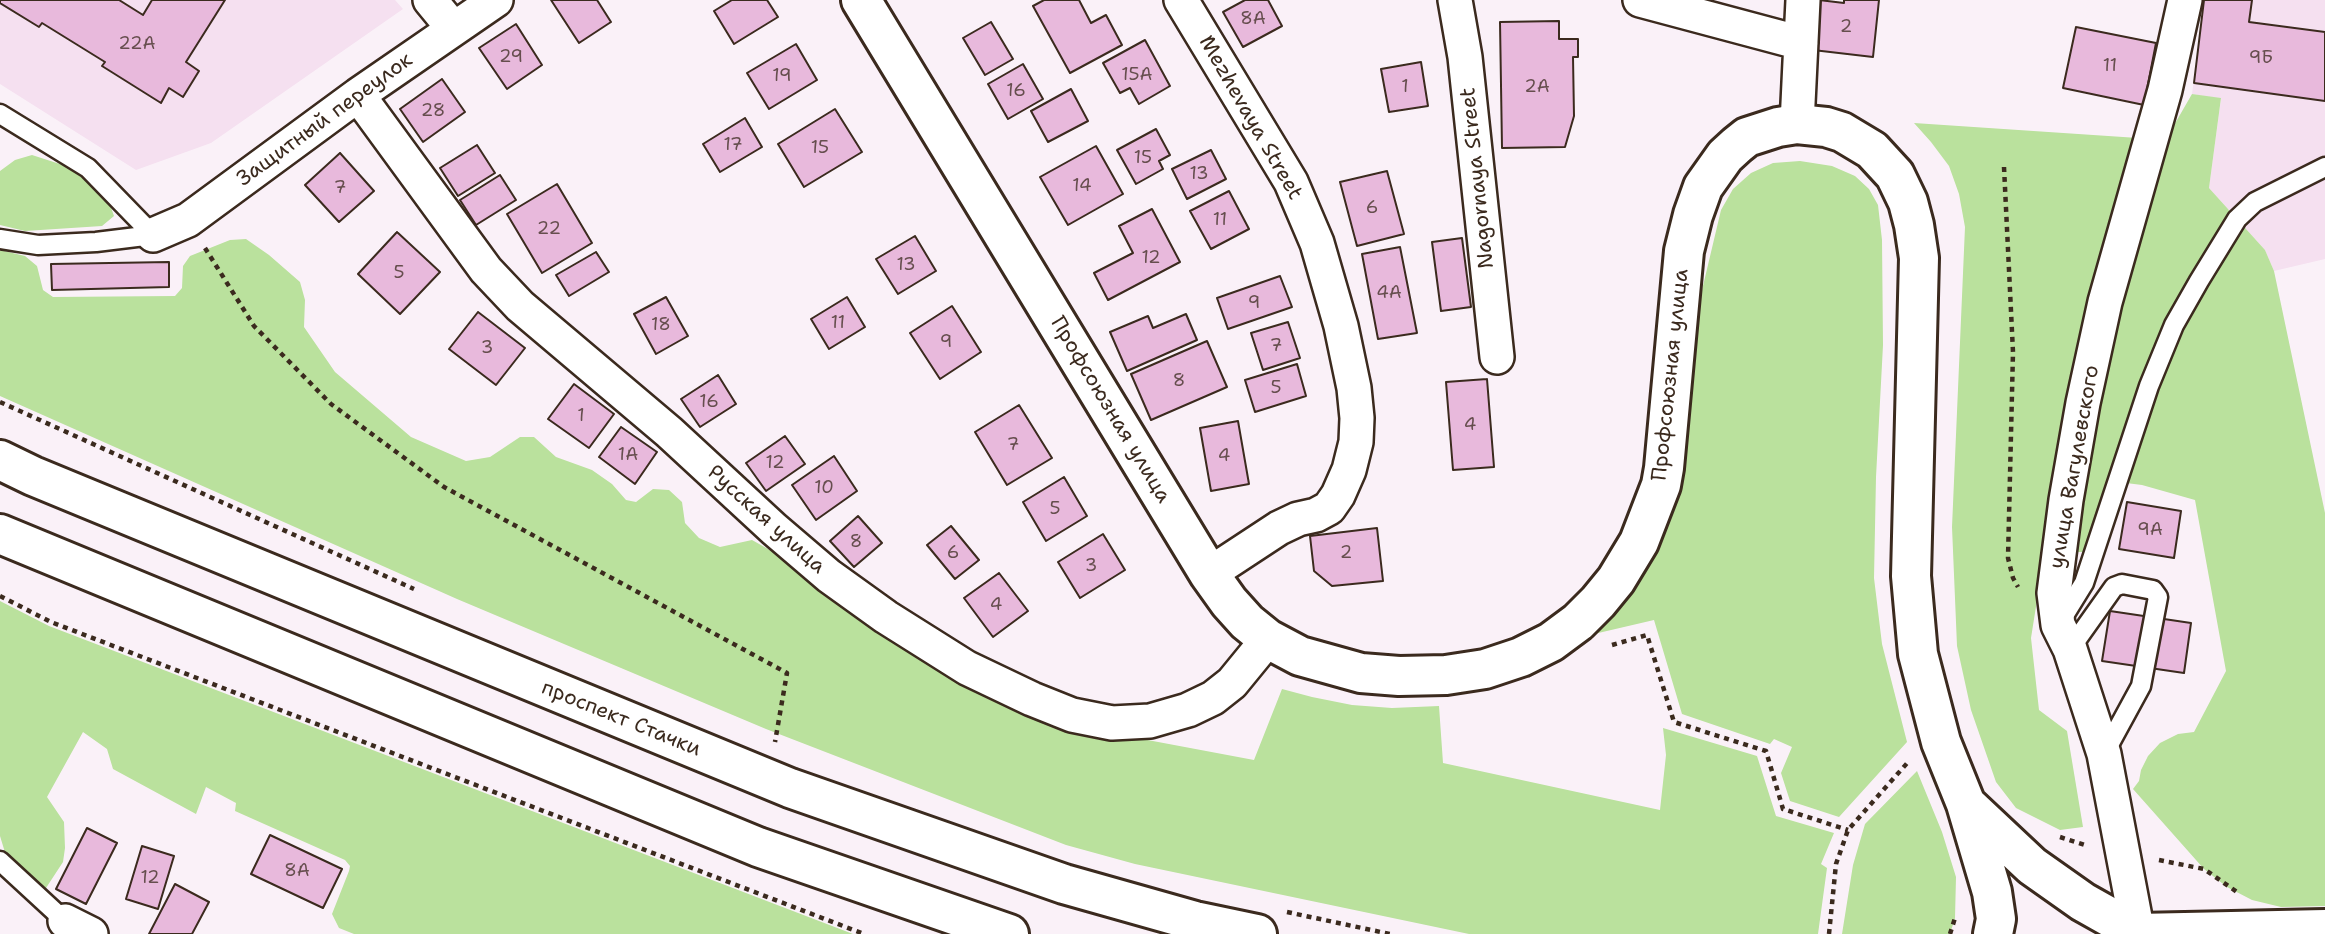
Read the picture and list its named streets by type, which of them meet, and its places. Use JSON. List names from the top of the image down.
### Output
{
  "streets": {
    "main road": ["Профсоюзная улица", "проспект Стачки"],
    "street": [
      "Mezhevaya Street",
      "Защитный переулок",
      "Nagornaya Street",
      "улица Вагулевского",
      "Русская улица"
    ]
  },
  "crossings": [
    ["Mezhevaya Street", "Профсоюзная улица"],
    ["Защитный переулок", "Русская улица"],
    ["Профсоюзная улица", "Русская улица"]
  ],
  "house_numbers": [
    "8А",
    "2",
    "22А",
    "29",
    "9Б",
    "11",
    "15А",
    "19",
    "1",
    "2А",
    "16",
    "28",
    "17",
    "15",
    "15",
    "13",
    "14",
    "7",
    "6",
    "11",
    "22",
    "12",
    "13",
    "5",
    "4А",
    "9",
    "11",
    "18",
    "9",
    "7",
    "3",
    "8",
    "5",
    "16",
    "1",
    "4",
    "7",
    "1А",
    "4",
    "12",
    "10",
    "5",
    "9А",
    "8",
    "6",
    "2",
    "3",
    "4",
    "8А",
    "12"
  ]
}
